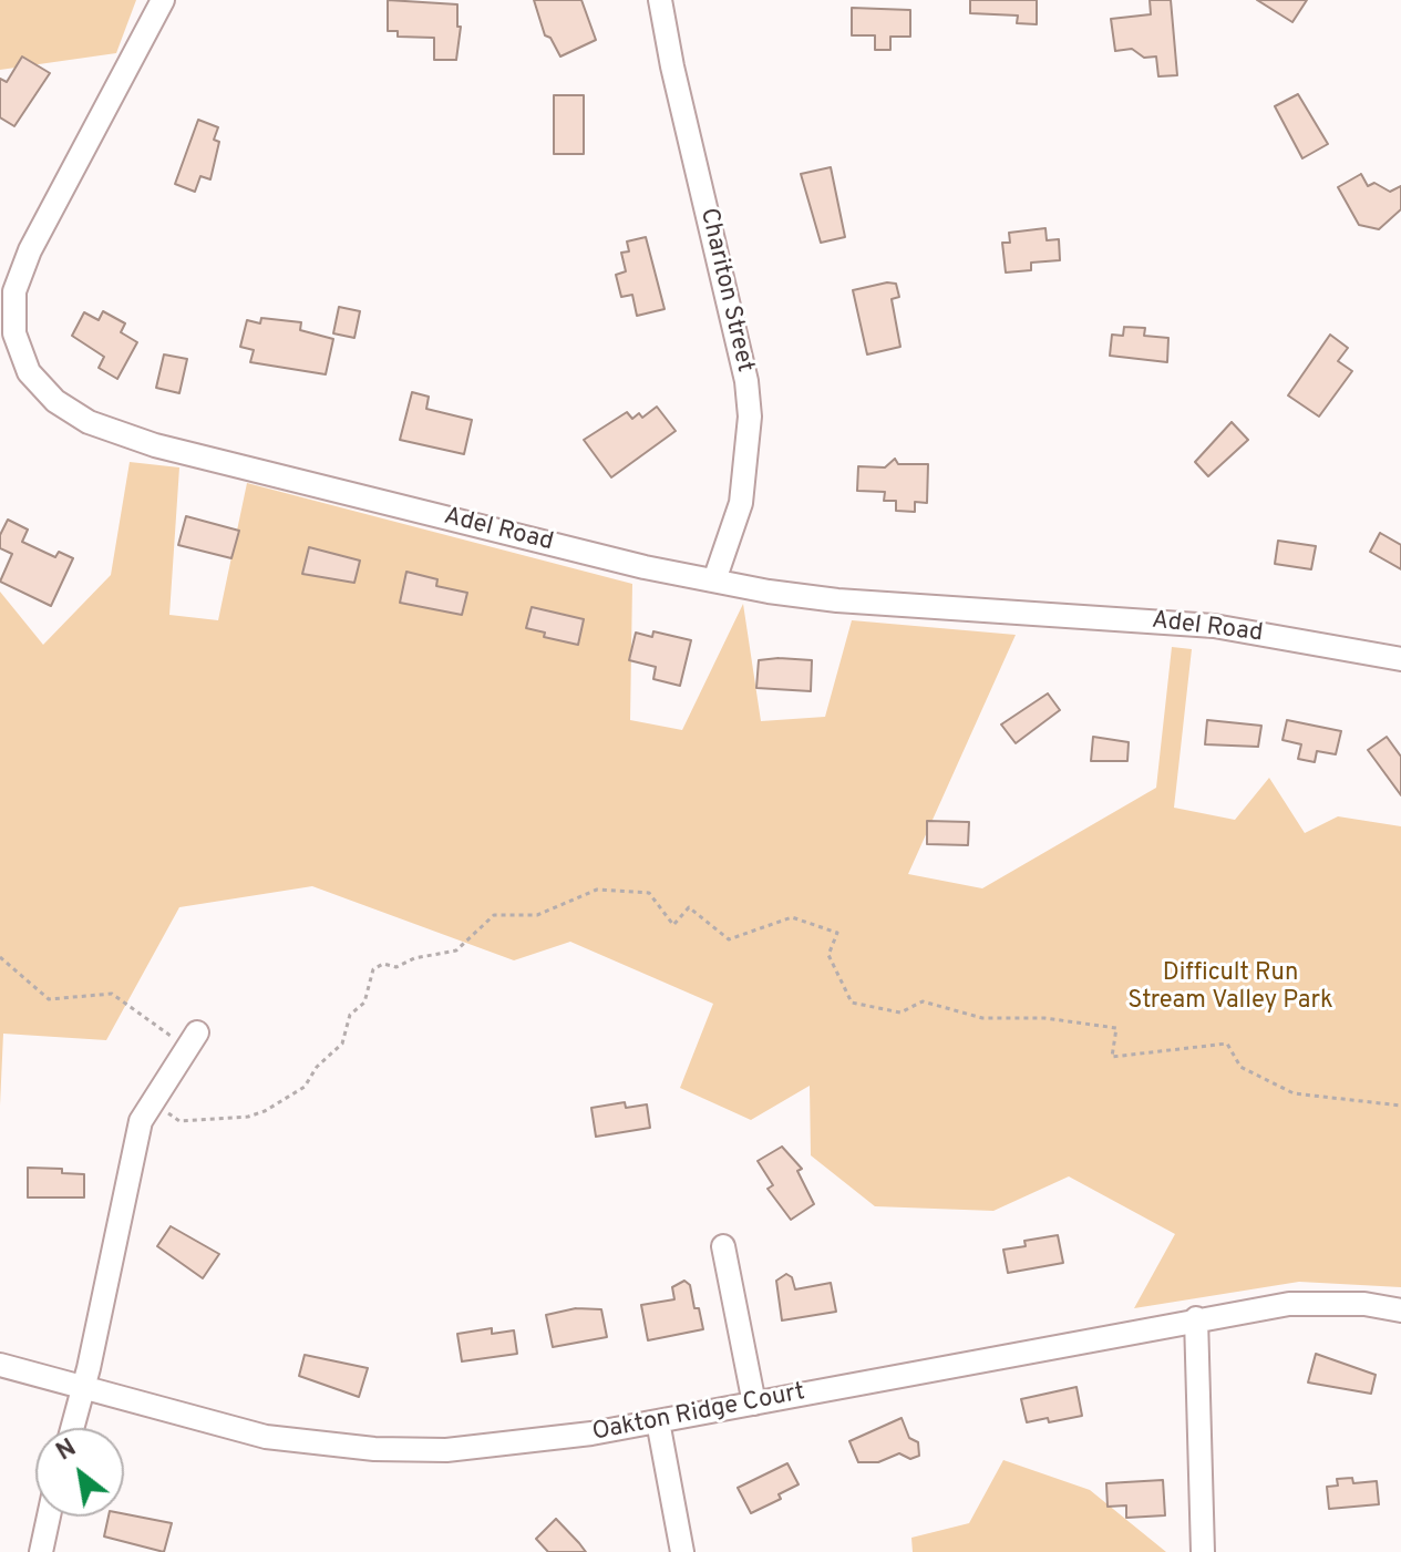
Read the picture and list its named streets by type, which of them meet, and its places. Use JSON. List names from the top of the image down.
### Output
{
  "streets": {
    "street": ["Chariton Street", "Adel Road", "Oakton Ridge Court"]
  },
  "crossings": [
    ["Chariton Street", "Adel Road"]
  ],
  "parks": ["Difficult Run Stream Valley Park"],
  "north": "top left"
}
